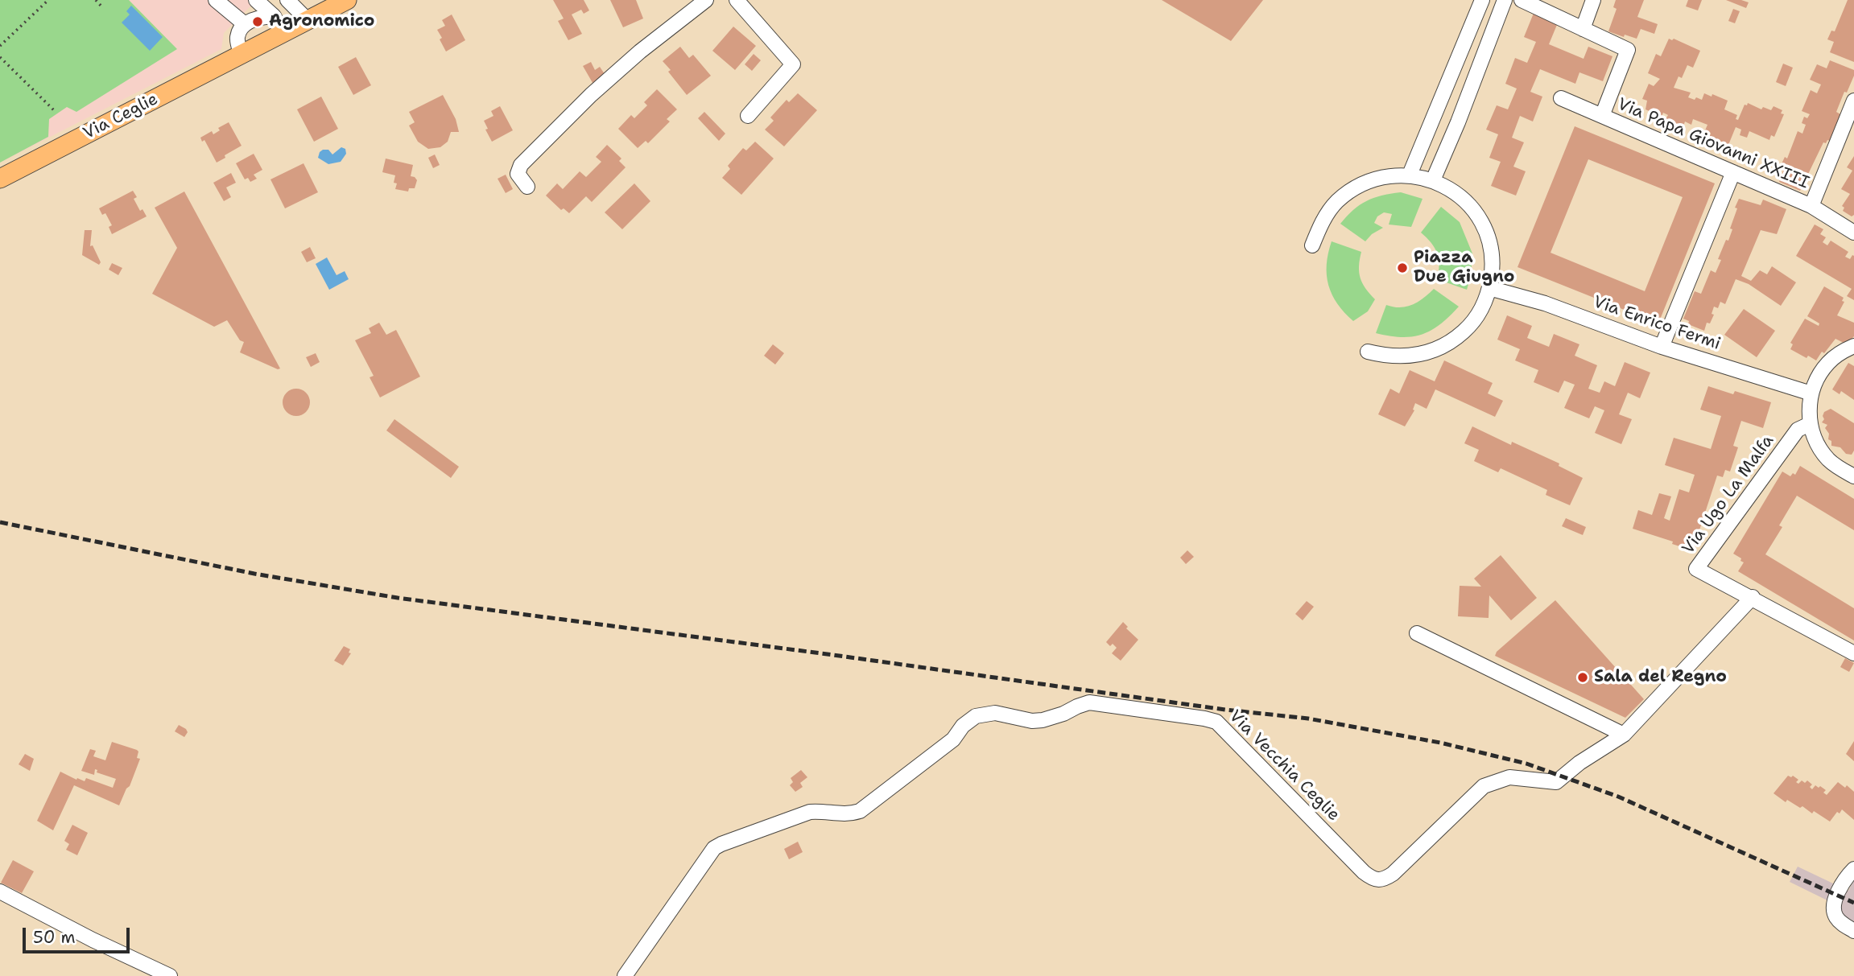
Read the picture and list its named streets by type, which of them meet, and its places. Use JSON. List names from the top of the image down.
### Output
{
  "streets": {
    "main road": ["Via Ceglie"],
    "street": [
      "Via Papa Giovanni XXIII",
      "Via Enrico Fermi",
      "Via Ugo La Malfa",
      "Via Vecchia Ceglie"
    ]
  },
  "crossings": [
    ["Via Ugo La Malfa", "Via Vecchia Ceglie"]
  ],
  "places": ["Agronomico", "Piazza Due Giugno", "Sala del Regno"],
  "scale_bar": "50 m"
}
